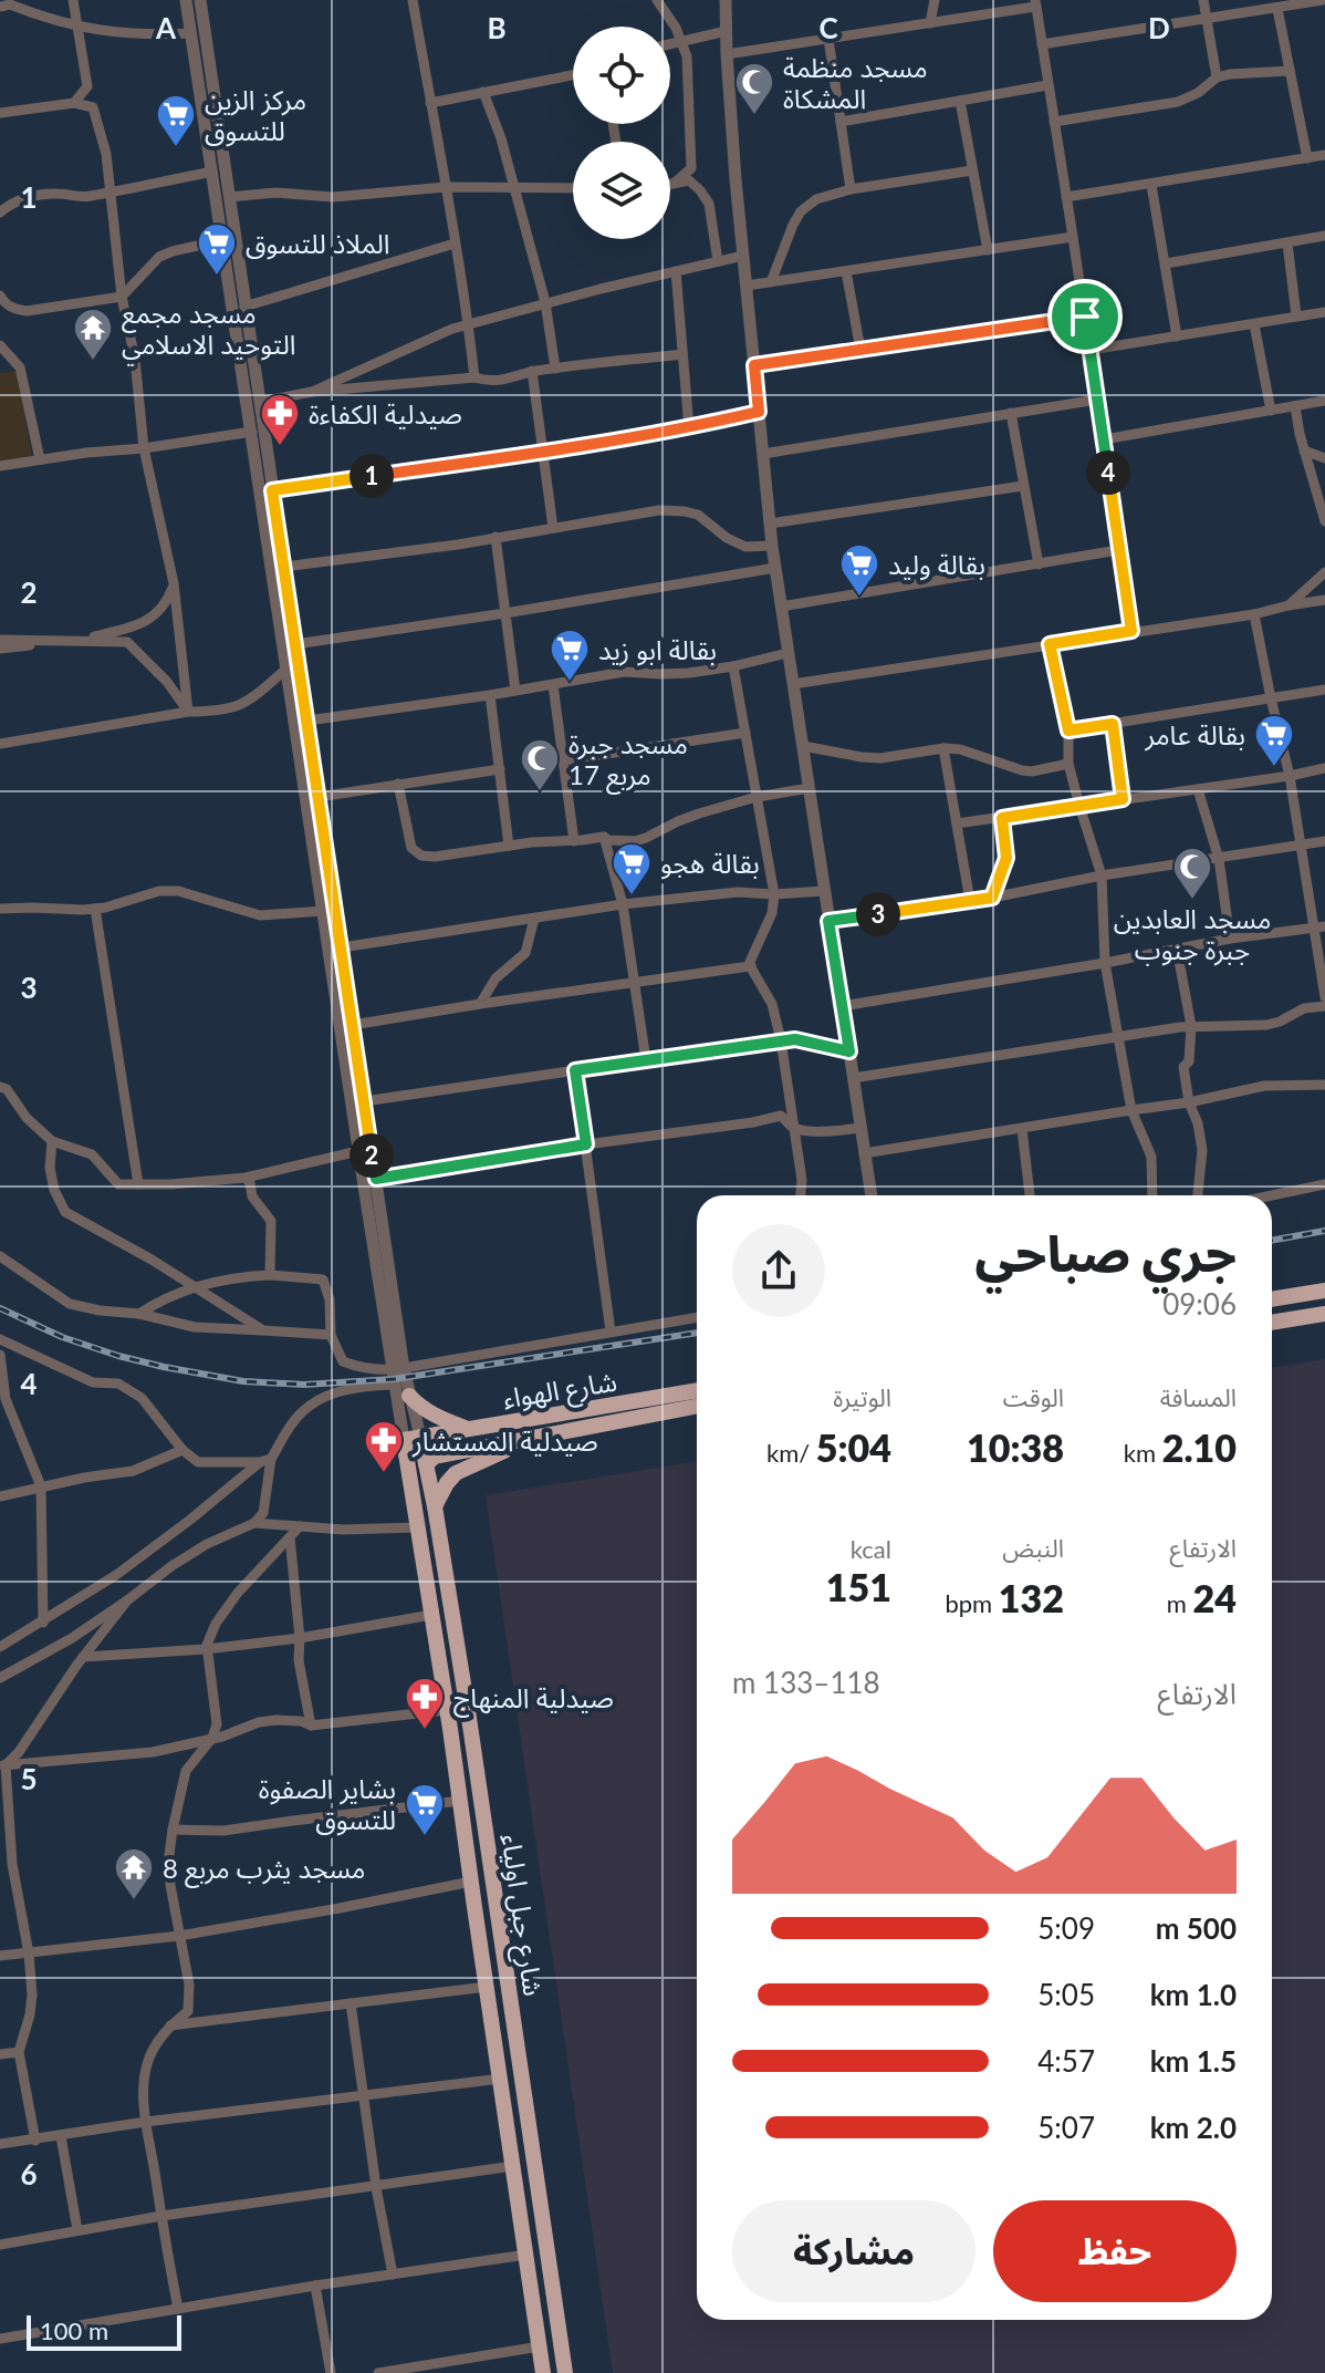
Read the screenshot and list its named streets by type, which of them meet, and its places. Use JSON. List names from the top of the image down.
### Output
{
  "streets": {
    "highway": ["شارع الهواء", "شارع جبل اولياء"]
  },
  "crossings": [
    ["شارع الهواء", "شارع جبل اولياء"]
  ],
  "places": {
    "mosque": ["مسجد منظمة المشكاة", "مسجد جبرة مربع 17", "مسجد العابدين جبرة جنوب"],
    "supermarket": [
      "مركز الزين للتسوق",
      "الملاذ للتسوق",
      "بقالة وليد",
      "بقالة ابو زيد",
      "بقالة عامر",
      "بقالة هجو",
      "بشاير الصفوة للتسوق"
    ],
    "temple": ["مسجد مجمع التوحيد الاسلامي", "مسجد يثرب مربع 8"],
    "pharmacy": ["صيدلية الكفاءة", "صيدلية المستشار", "صيدلية المنهاج"]
  },
  "scale_bar": "100 m",
  "page": {
    "pins": [
      "4",
      "1",
      "3",
      "2"
    ],
    "heading": ["جري صباحي", "09:06"],
    "stats": [
      ["المسافة", "2.10 km"],
      ["الوقت", "10:38"],
      ["الوتيرة", "5:04 /km"],
      ["الارتفاع", "24 m"],
      ["النبض", "132 bpm"],
      ["kcal", "151"]
    ],
    "chart": ["الارتفاع", "118–133 m"],
    "list": [
      {
        "name": "500 m",
        "note": "5:09"
      },
      {
        "name": "1.0 km",
        "note": "5:05"
      },
      {
        "name": "1.5 km",
        "note": "4:57"
      },
      {
        "name": "2.0 km",
        "note": "5:07"
      }
    ],
    "buttons": ["حفظ", "مشاركة"],
    "scale": "100 m"
  },
  "grid": {
    "columns": [
      "A",
      "B",
      "C",
      "D"
    ],
    "rows": [
      "1",
      "2",
      "3",
      "4",
      "5",
      "6"
    ]
  }
}
